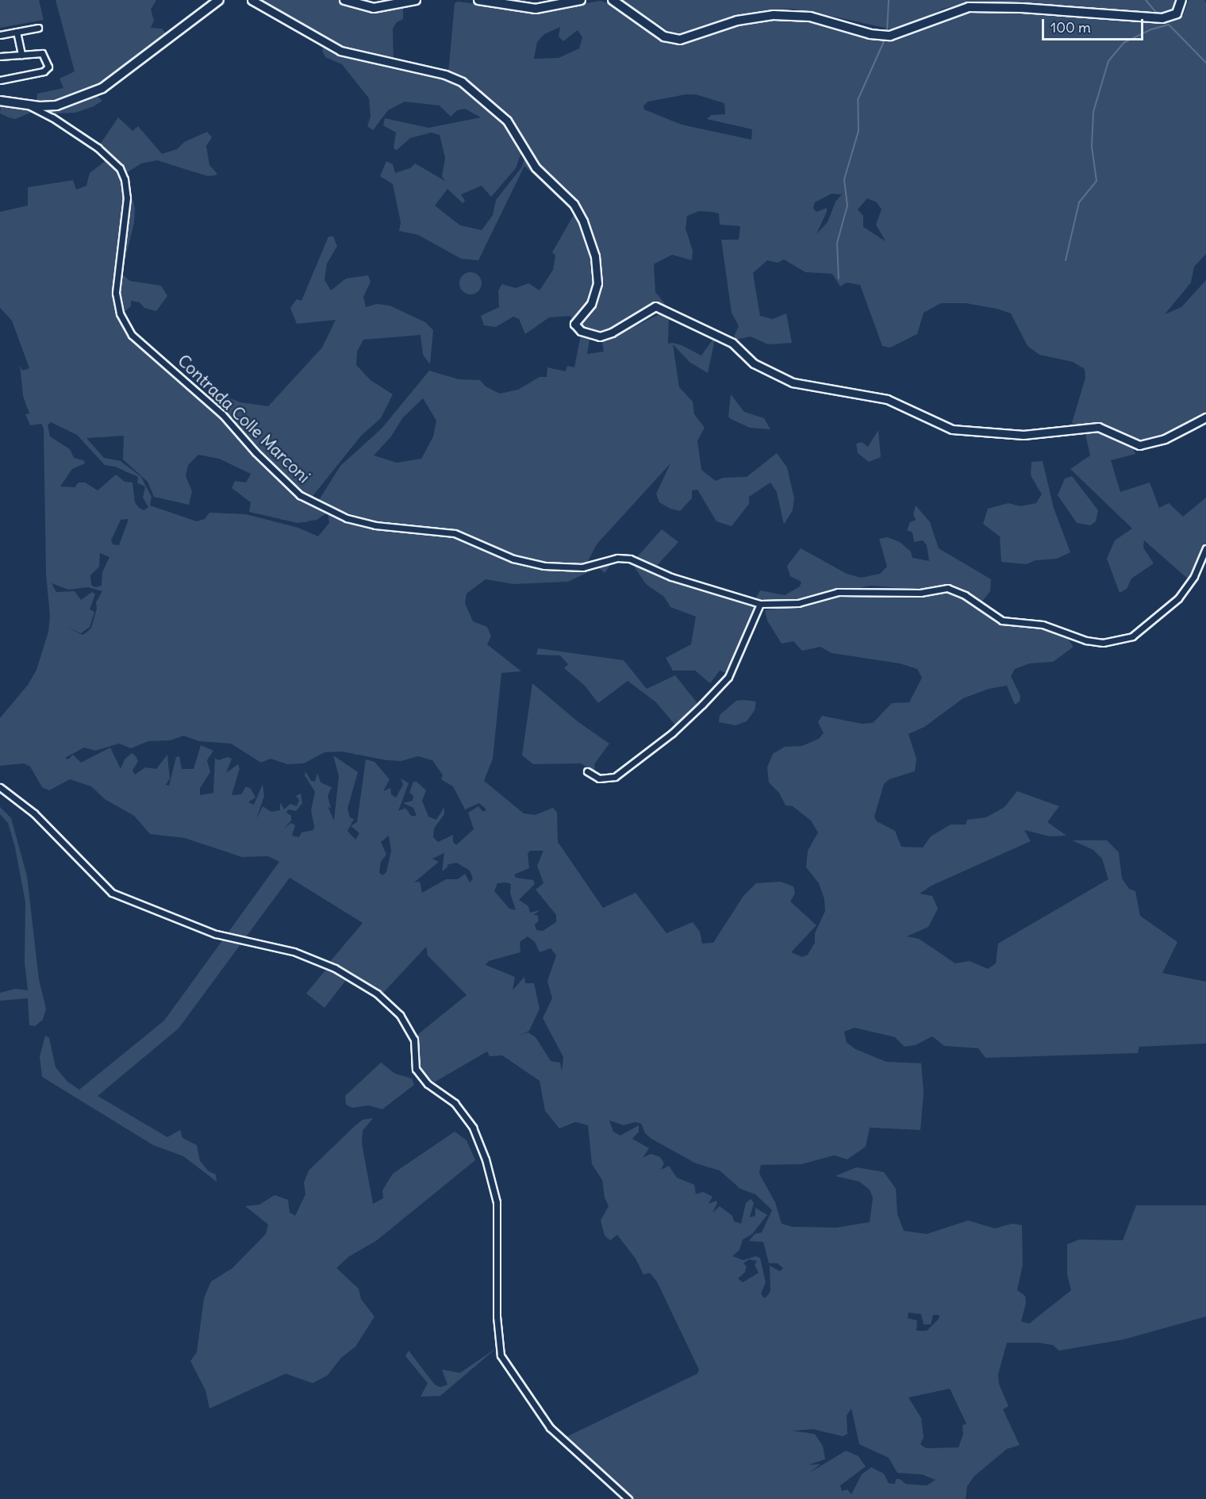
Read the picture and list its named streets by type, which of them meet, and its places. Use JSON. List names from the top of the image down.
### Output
{
  "streets": {
    "street": ["Contrada Colle Marconi"]
  },
  "scale_bar": "100 m"
}
